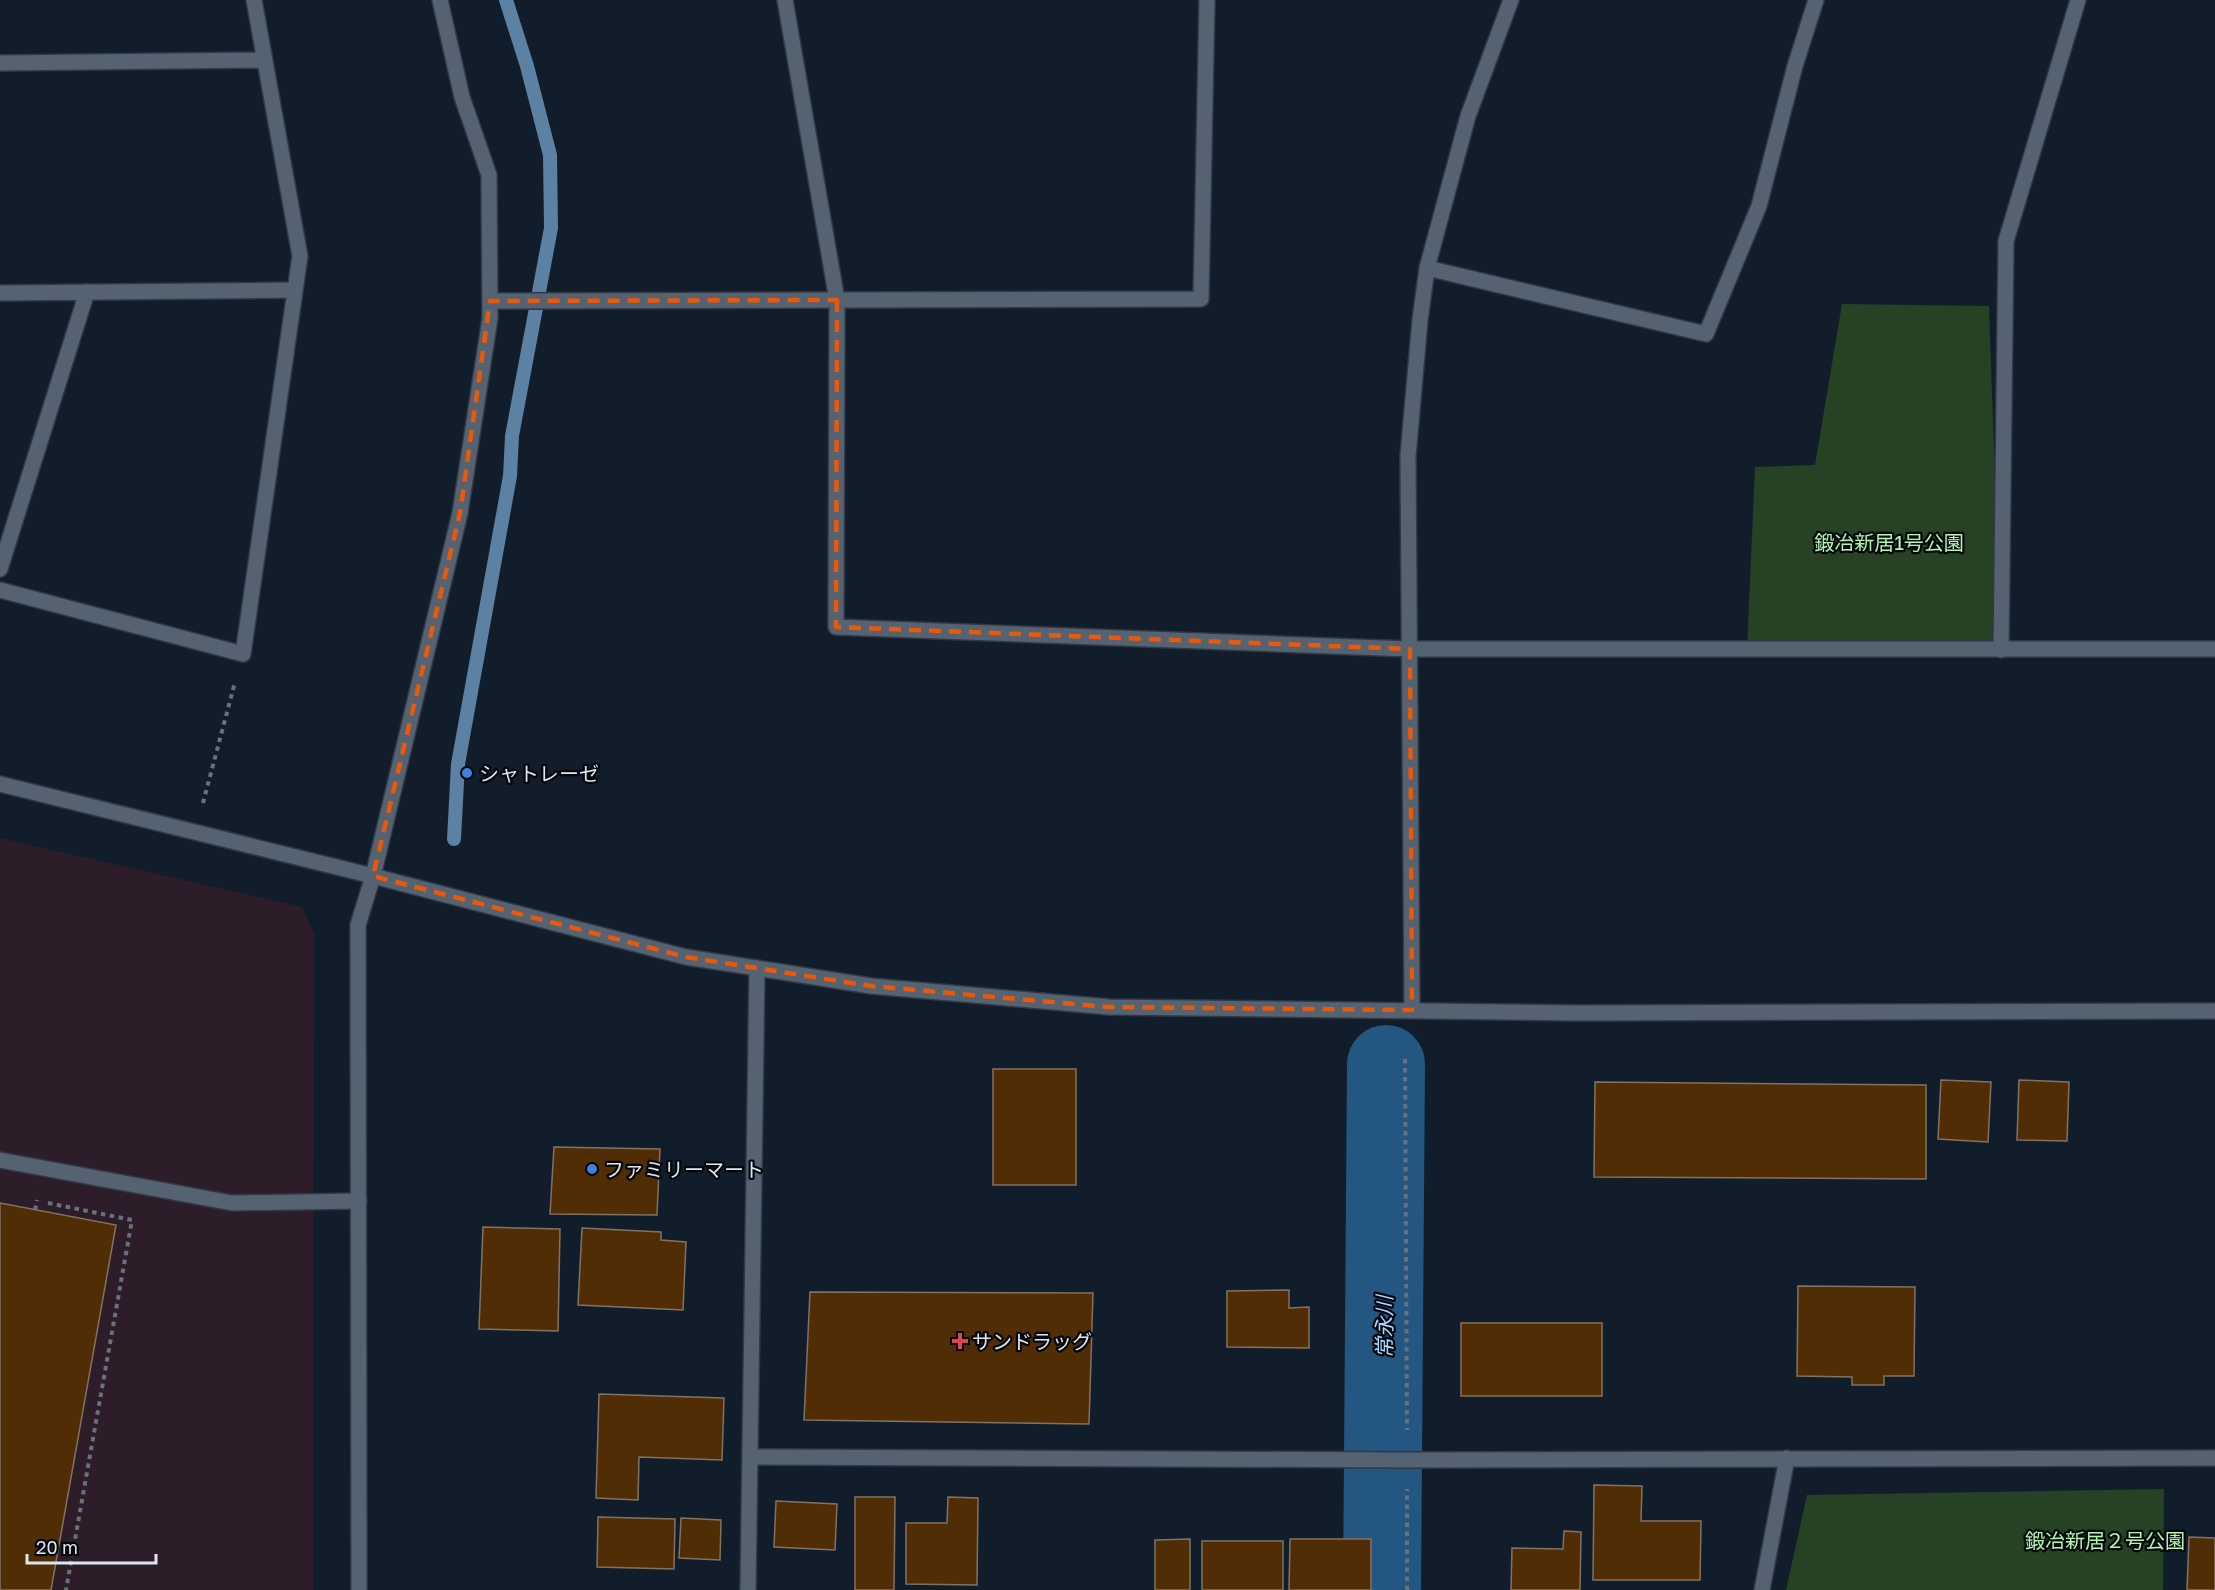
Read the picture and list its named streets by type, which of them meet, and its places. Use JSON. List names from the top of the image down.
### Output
{
  "water": ["常永川"],
  "parks": ["鍛冶新居1号公園", "鍛冶新居２号公園"],
  "places": {
    "other": ["シャトレーゼ", "ファミリーマート"],
    "health": ["サンドラッグ"]
  },
  "scale_bar": "20 m"
}
